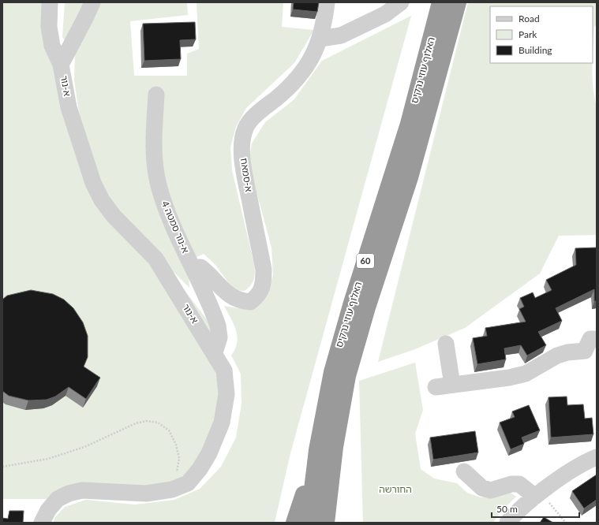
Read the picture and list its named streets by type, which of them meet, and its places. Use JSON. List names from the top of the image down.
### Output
{
  "streets": {
    "highway": ["האלוף עוזי נרקיס", "60"],
    "street": ["א-נור", "א-סמאח", "א-נור סמטה 4"]
  },
  "crossings": [
    ["א-נור", "א-נור סמטה 4"],
    ["א-סמאח", "א-נור סמטה 4"]
  ],
  "parks": ["החורשה"],
  "legend": ["Road", "Park", "Building"],
  "scale_bar": "50 m"
}
